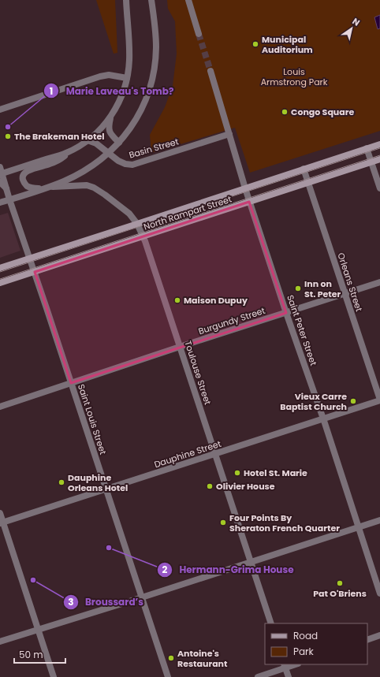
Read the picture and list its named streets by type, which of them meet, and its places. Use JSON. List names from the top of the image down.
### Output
{
  "streets": {
    "main road": ["North Rampart Street"],
    "street": [
      "Basin Street",
      "Orleans Street",
      "Burgundy Street",
      "Saint Peter Street",
      "Toulouse Street",
      "Saint Louis Street",
      "Dauphine Street"
    ]
  },
  "crossings": [
    ["Basin Street", "Saint Peter Street"],
    ["North Rampart Street", "Orleans Street"],
    ["North Rampart Street", "Saint Peter Street"],
    ["North Rampart Street", "Toulouse Street"],
    ["North Rampart Street", "Saint Louis Street"],
    ["Orleans Street", "Burgundy Street"],
    ["Orleans Street", "Dauphine Street"],
    ["Burgundy Street", "Saint Peter Street"],
    ["Burgundy Street", "Toulouse Street"],
    ["Burgundy Street", "Saint Louis Street"],
    ["Saint Peter Street", "Dauphine Street"],
    ["Toulouse Street", "Dauphine Street"],
    ["Saint Louis Street", "Dauphine Street"]
  ],
  "parks": ["Louis Armstrong Park"],
  "places": [
    "Municipal Auditorium",
    "Congo Square",
    "Marie Laveau's Tomb?",
    "The Brakeman Hotel",
    "Inn on St. Peter",
    "Maison Dupuy",
    "Vieux Carre Baptist Church",
    "Hotel St. Marie",
    "Dauphine Orleans Hotel",
    "Olivier House",
    "Four Points By Sheraton French Quarter",
    "Hermann-Grima House",
    "Broussard’s",
    "Pat O'Briens",
    "Antoine's Restaurant"
  ],
  "legend": ["Road", "Park"],
  "scale_bar": "50 m",
  "north": "top right"
}
